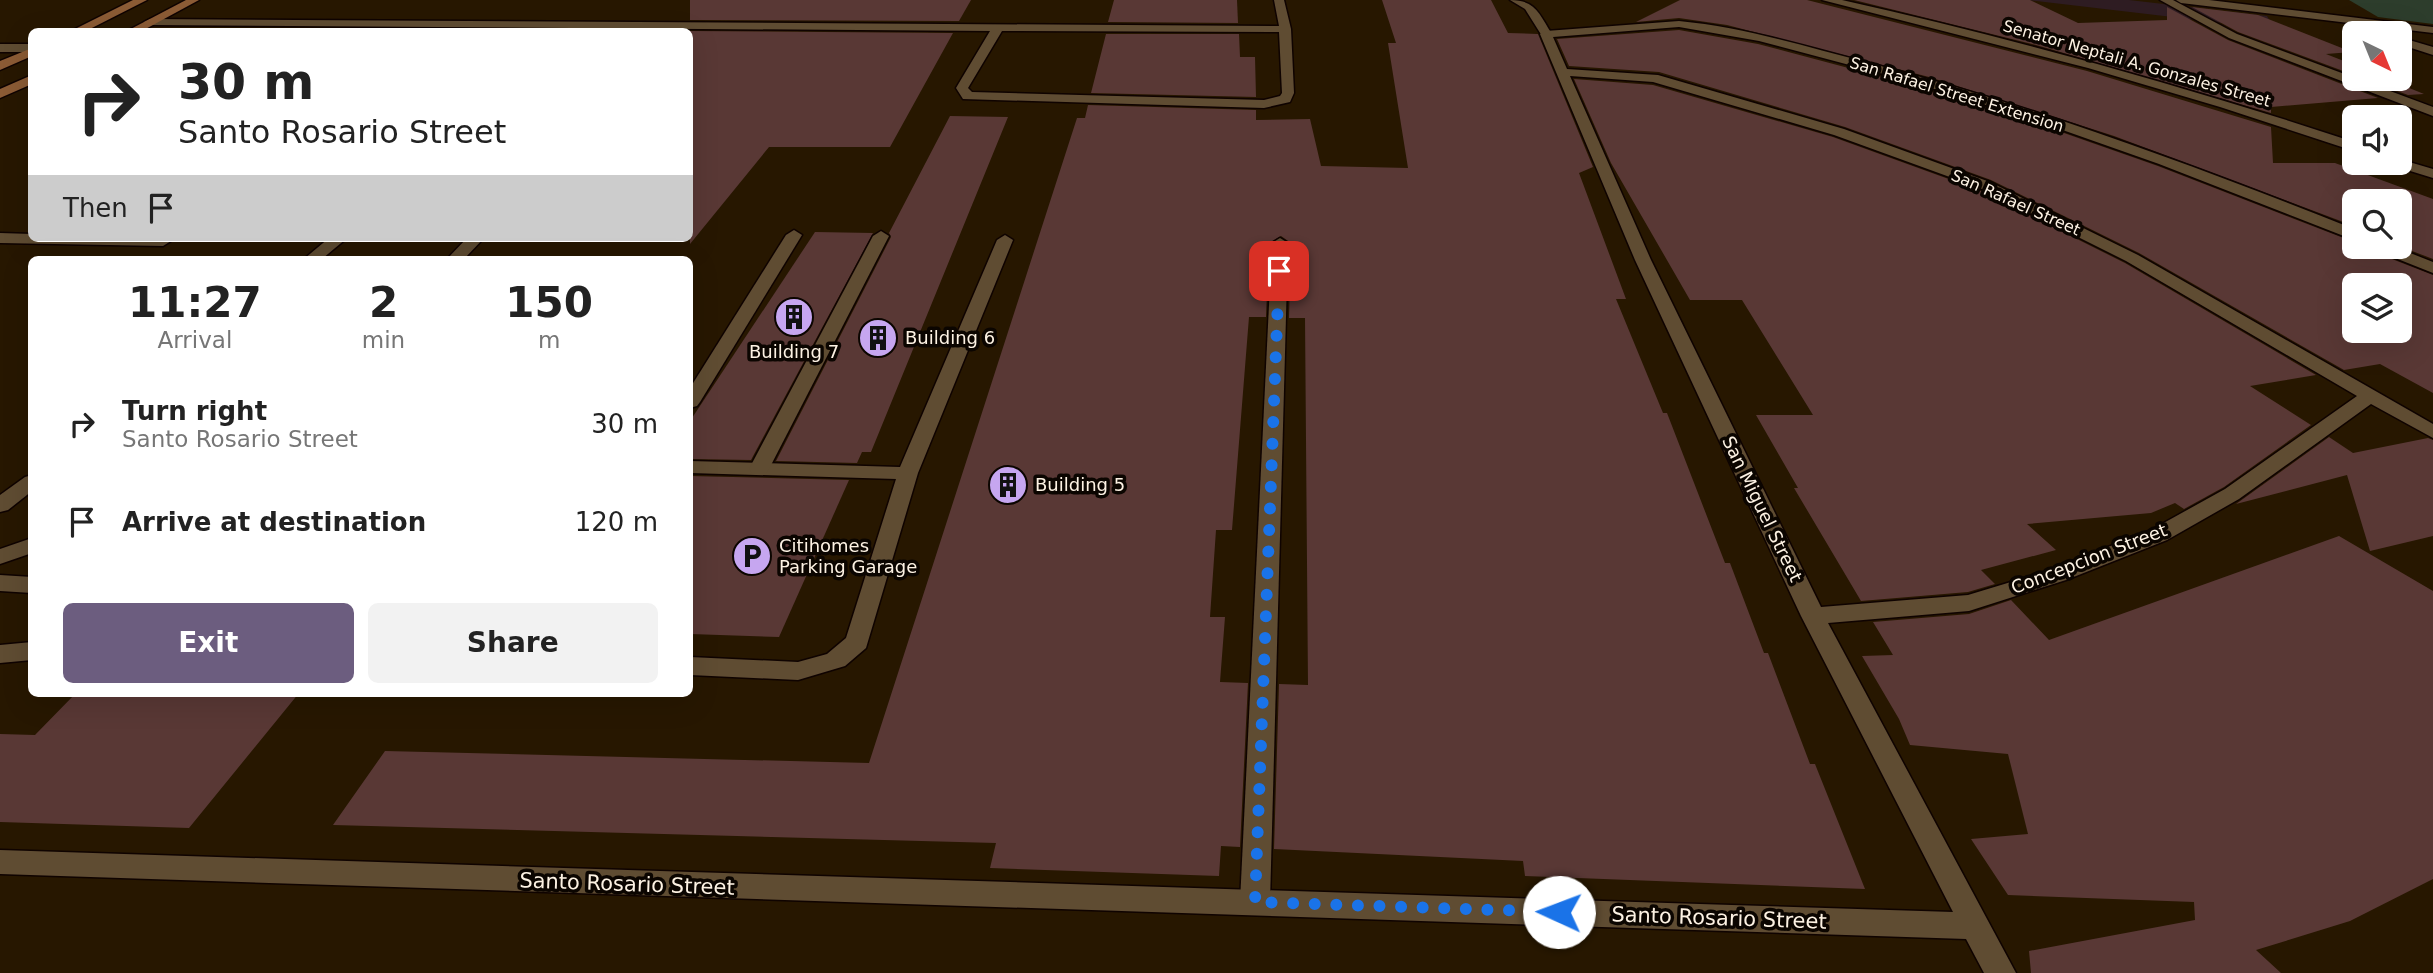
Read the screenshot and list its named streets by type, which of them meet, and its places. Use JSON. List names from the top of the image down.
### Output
{
  "streets": {
    "street": [
      "Senator Neptali A. Gonzales Street",
      "San Rafael Street Extension",
      "San Rafael Street",
      "San Miguel Street",
      "Concepcion Street",
      "Santo Rosario Street"
    ]
  },
  "crossings": [
    ["San Rafael Street Extension", "San Miguel Street"],
    ["San Rafael Street", "San Miguel Street"],
    ["San Rafael Street", "Concepcion Street"],
    ["San Miguel Street", "Concepcion Street"],
    ["San Miguel Street", "Santo Rosario Street"]
  ],
  "places": {
    "building": ["Building 7", "Building 6", "Building 5"],
    "parking": ["Citihomes Parking Garage"]
  },
  "north": "bottom right",
  "page": {
    "turn": ["30 m", "Santo Rosario Street"],
    "then": "Then",
    "eta": [
      "11:27",
      "Arrival",
      "2",
      "min",
      "150",
      "m"
    ],
    "list": [
      {
        "name": "Turn right",
        "note": "Santo Rosario Street",
        "value": "30 m"
      },
      {
        "name": "Arrive at destination",
        "value": "120 m"
      }
    ],
    "buttons": ["Exit", "Share"]
  }
}
